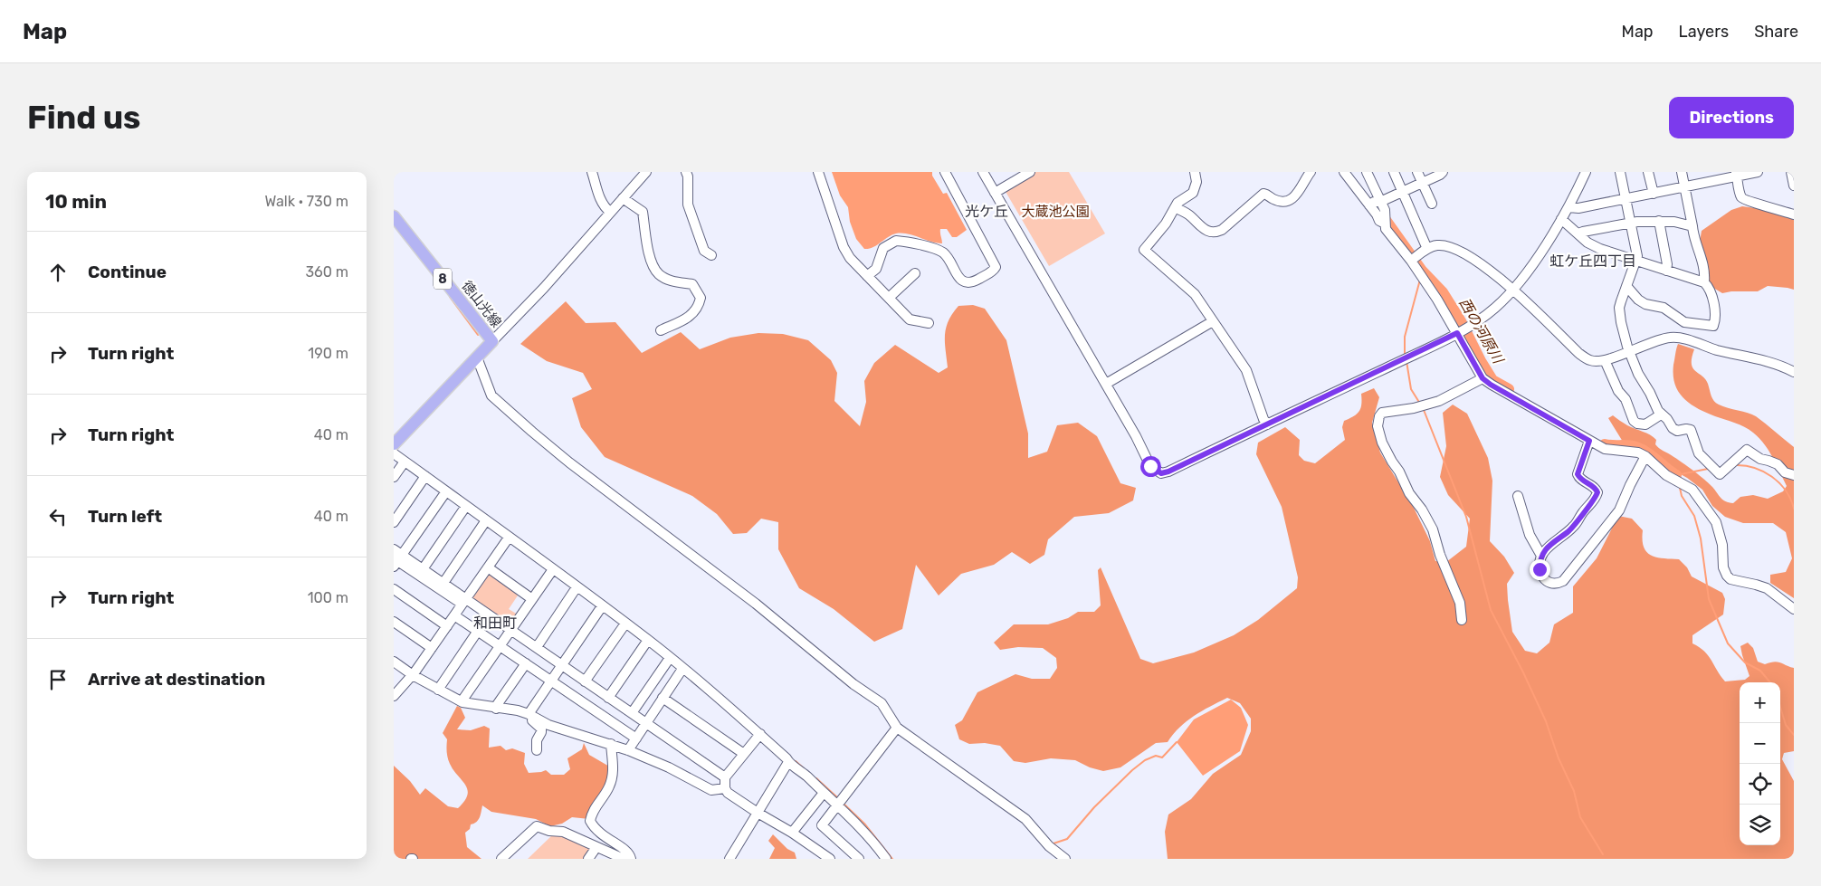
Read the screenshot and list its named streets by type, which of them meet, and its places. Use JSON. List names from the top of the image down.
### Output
{
  "streets": {
    "main road": ["8", "徳山光線"]
  },
  "districts": ["光ケ丘", "虹ケ丘四丁目", "和田町"],
  "water": ["西の河原川"],
  "parks": ["大蔵池公園"],
  "page": {
    "header": "Map",
    "nav": ["Map", "Layers", "Share"],
    "buttons": "Directions",
    "title": "Find us",
    "heading": ["10 min", "Walk · 730 m"],
    "list": [
      ["Continue", "360 m"],
      ["Turn right", "190 m"],
      ["Turn right", "40 m"],
      ["Turn left", "40 m"],
      ["Turn right", "100 m"],
      "Arrive at destination"
    ],
    "map_buttons": ["+", "−"]
  }
}
